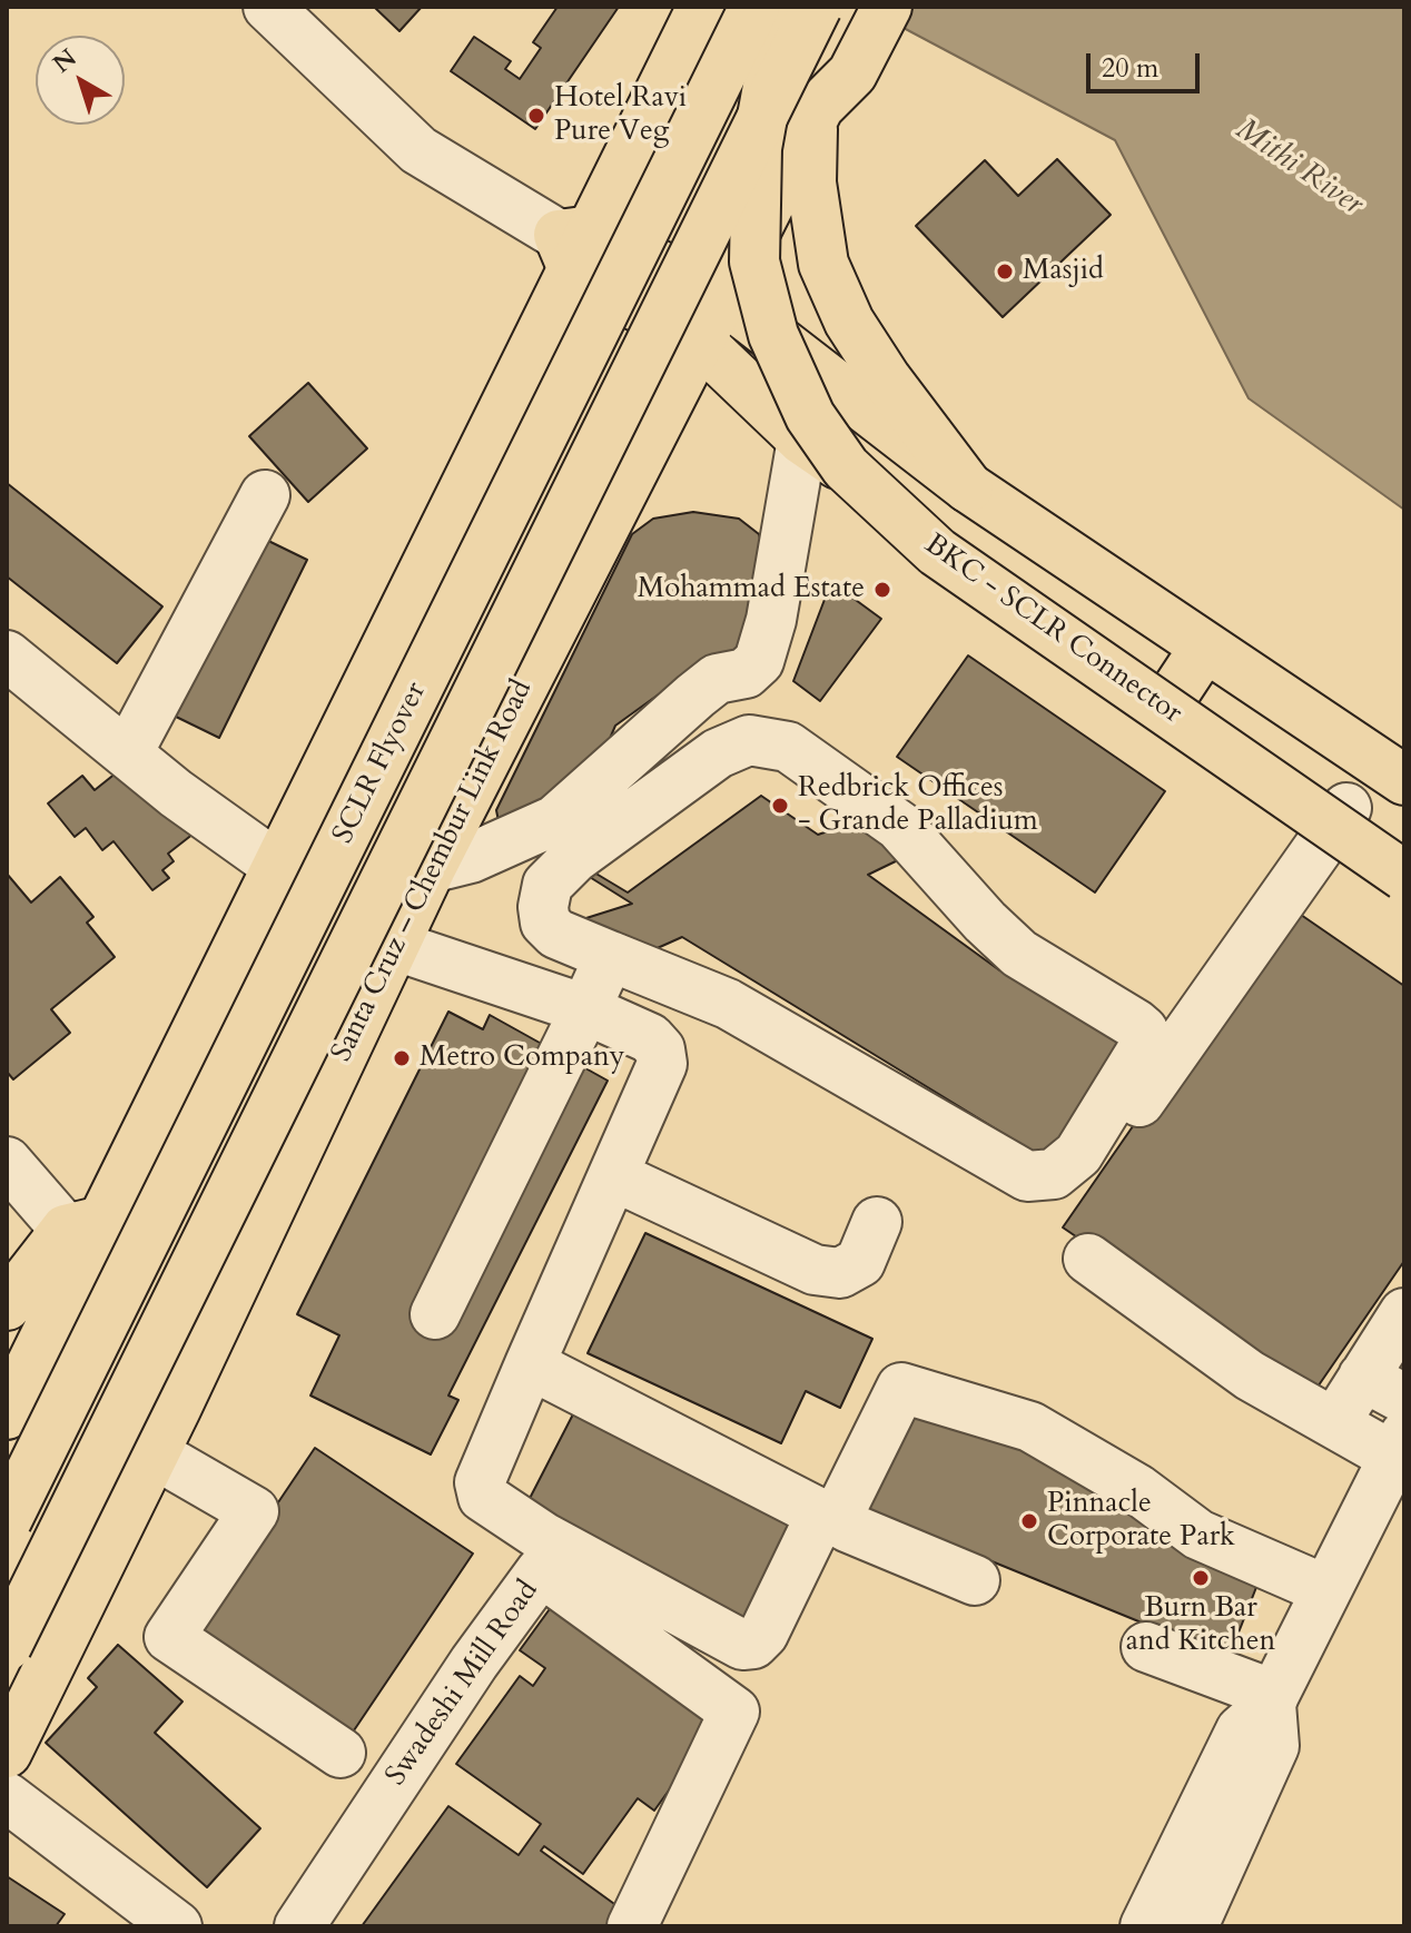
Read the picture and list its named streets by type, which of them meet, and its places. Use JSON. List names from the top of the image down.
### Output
{
  "streets": {
    "main road": ["BKC - SCLR Connector", "SCLR Flyover", "Santa Cruz – Chembur Link Road"],
    "street": ["Swadeshi Mill Road"]
  },
  "water": ["Mithi River"],
  "places": [
    "Hotel Ravi Pure Veg",
    "Masjid",
    "Mohammad Estate",
    "Redbrick Offices - Grande Palladium",
    "Metro Company",
    "Pinnacle Corporate Park",
    "Burn Bar and Kitchen"
  ],
  "scale_bar": "20 m",
  "north": "top left"
}
